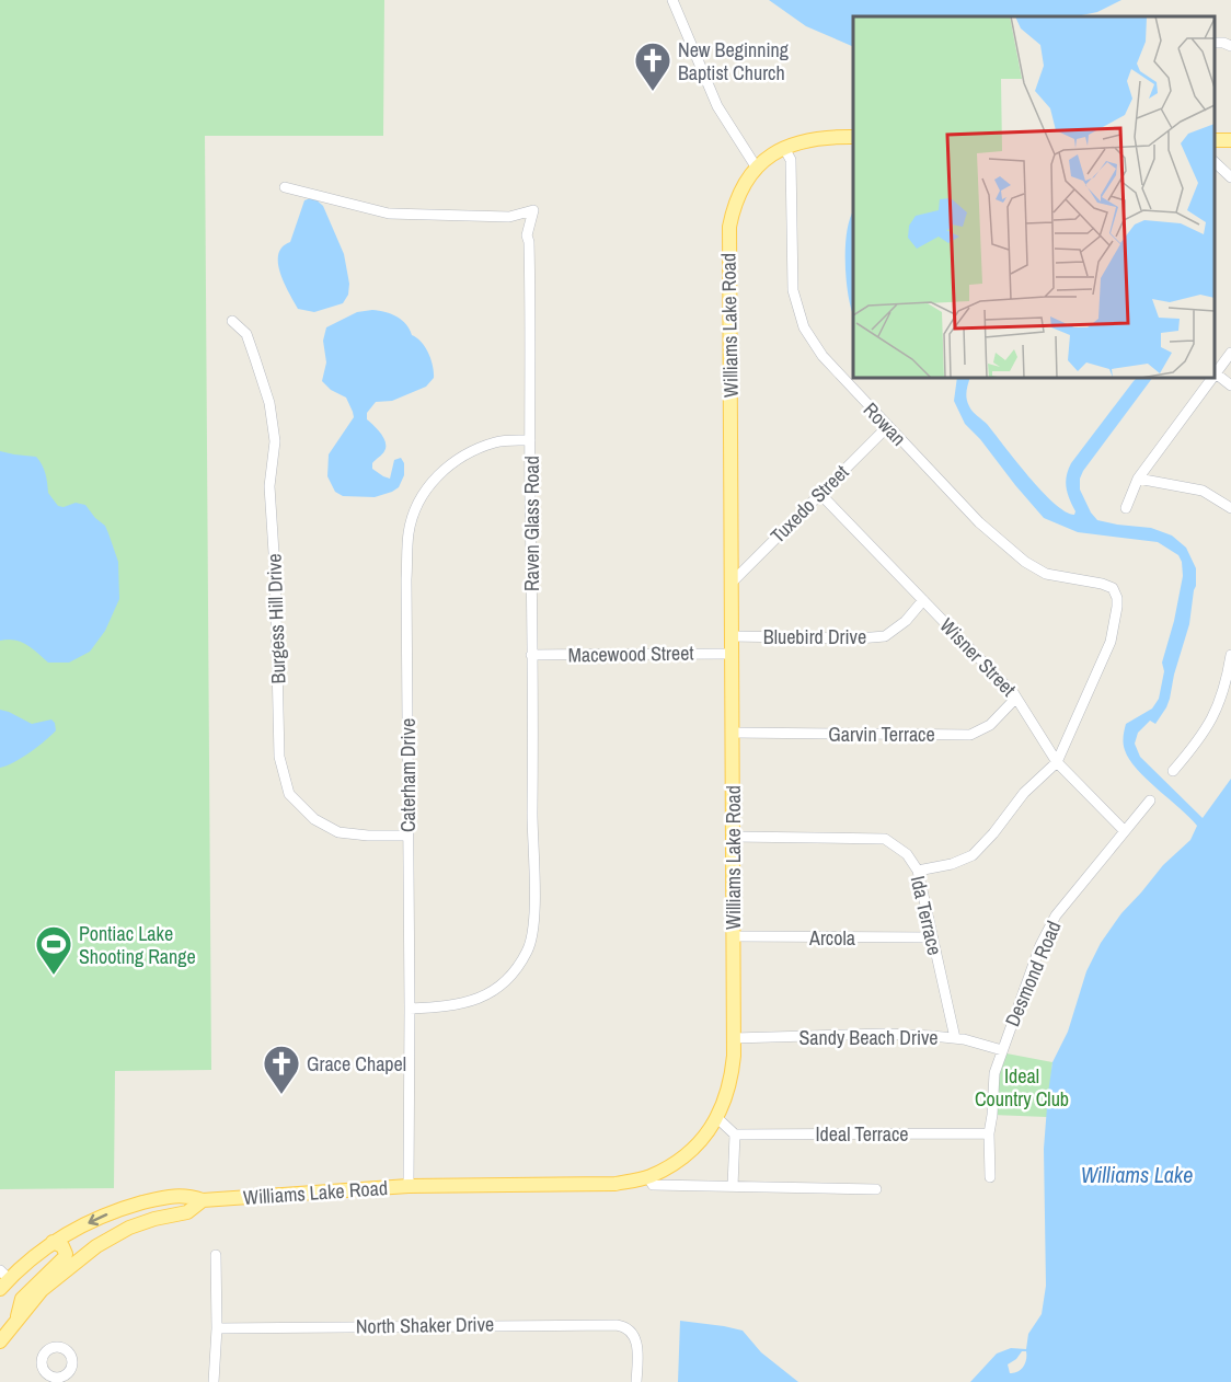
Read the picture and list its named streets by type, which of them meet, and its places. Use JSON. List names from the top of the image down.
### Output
{
  "streets": {
    "main road": ["Williams Lake Road"],
    "street": [
      "Rowan",
      "Tuxedo Street",
      "Raven Glass Road",
      "Burgess Hill Drive",
      "Bluebird Drive",
      "Macewood Street",
      "Wisner Street",
      "Garvin Terrace",
      "Caterham Drive",
      "Ida Terrace",
      "Arcola",
      "Desmond Road",
      "Sandy Beach Drive",
      "Ideal Terrace",
      "North Shaker Drive"
    ]
  },
  "crossings": [
    ["Williams Lake Road", "Rowan"],
    ["Williams Lake Road", "Tuxedo Street"],
    ["Williams Lake Road", "Bluebird Drive"],
    ["Williams Lake Road", "Macewood Street"],
    ["Williams Lake Road", "Garvin Terrace"],
    ["Williams Lake Road", "Caterham Drive"],
    ["Williams Lake Road", "Ida Terrace"],
    ["Williams Lake Road", "Arcola"],
    ["Williams Lake Road", "Sandy Beach Drive"],
    ["Rowan", "Tuxedo Street"],
    ["Rowan", "Wisner Street"],
    ["Tuxedo Street", "Wisner Street"],
    ["Raven Glass Road", "Macewood Street"],
    ["Raven Glass Road", "Caterham Drive"],
    ["Burgess Hill Drive", "Caterham Drive"],
    ["Bluebird Drive", "Wisner Street"],
    ["Wisner Street", "Garvin Terrace"],
    ["Wisner Street", "Desmond Road"],
    ["Ida Terrace", "Arcola"],
    ["Ida Terrace", "Sandy Beach Drive"],
    ["Desmond Road", "Sandy Beach Drive"],
    ["Desmond Road", "Ideal Terrace"]
  ],
  "water": ["Williams Lake"],
  "parks": ["Ideal Country Club"],
  "places": {
    "church": ["New Beginning Baptist Church", "Grace Chapel"],
    "sports": ["Pontiac Lake Shooting Range"]
  }
}
